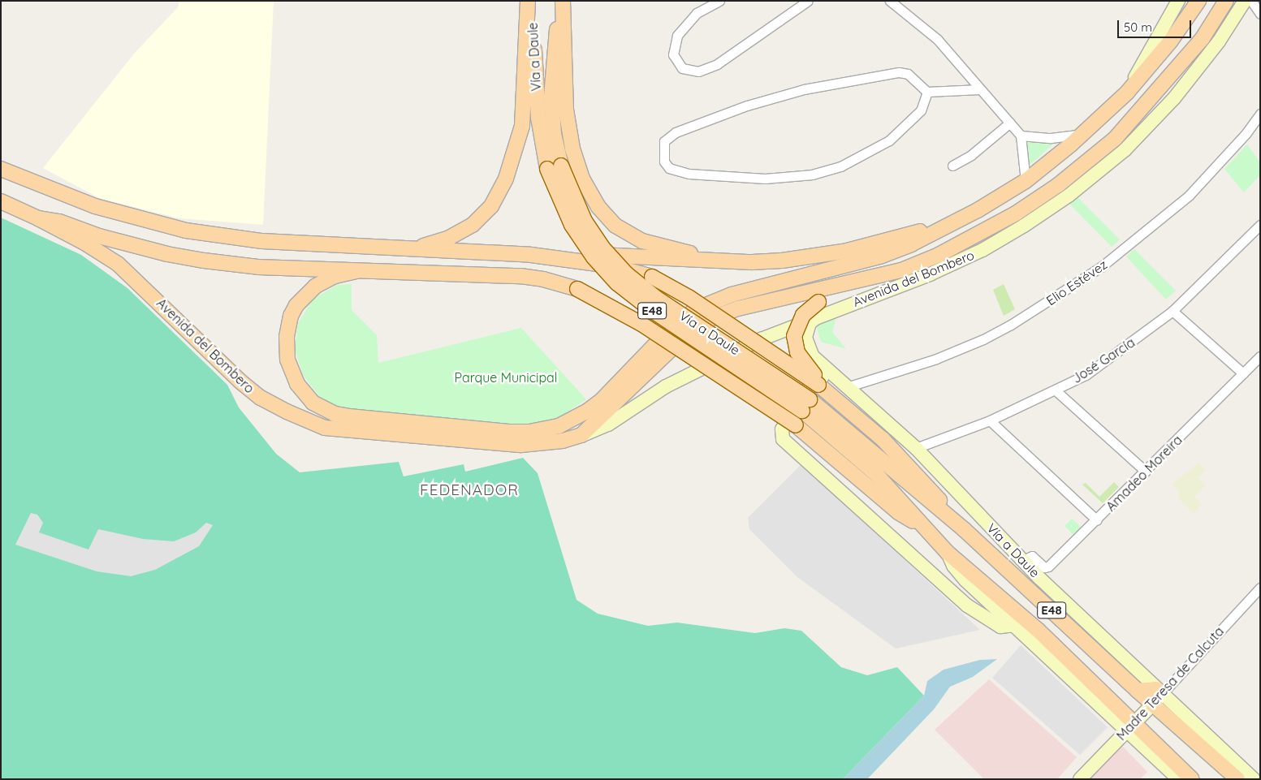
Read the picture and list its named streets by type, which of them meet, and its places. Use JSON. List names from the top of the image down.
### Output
{
  "streets": {
    "main road": [
      "Vía a Daule",
      "Avenida del Bombero",
      "E48",
      "Madre Teresa de Calcuta"
    ],
    "street": ["Elio Estévez", "José García", "Amadeo Moreira"]
  },
  "crossings": [
    ["Vía a Daule", "Avenida del Bombero"],
    ["Vía a Daule", "Elio Estévez"],
    ["Vía a Daule", "José García"],
    ["Vía a Daule", "Amadeo Moreira"],
    ["Vía a Daule", "Madre Teresa de Calcuta"]
  ],
  "districts": ["FEDENADOR"],
  "parks": ["Parque Municipal"],
  "scale_bar": "50 m"
}
